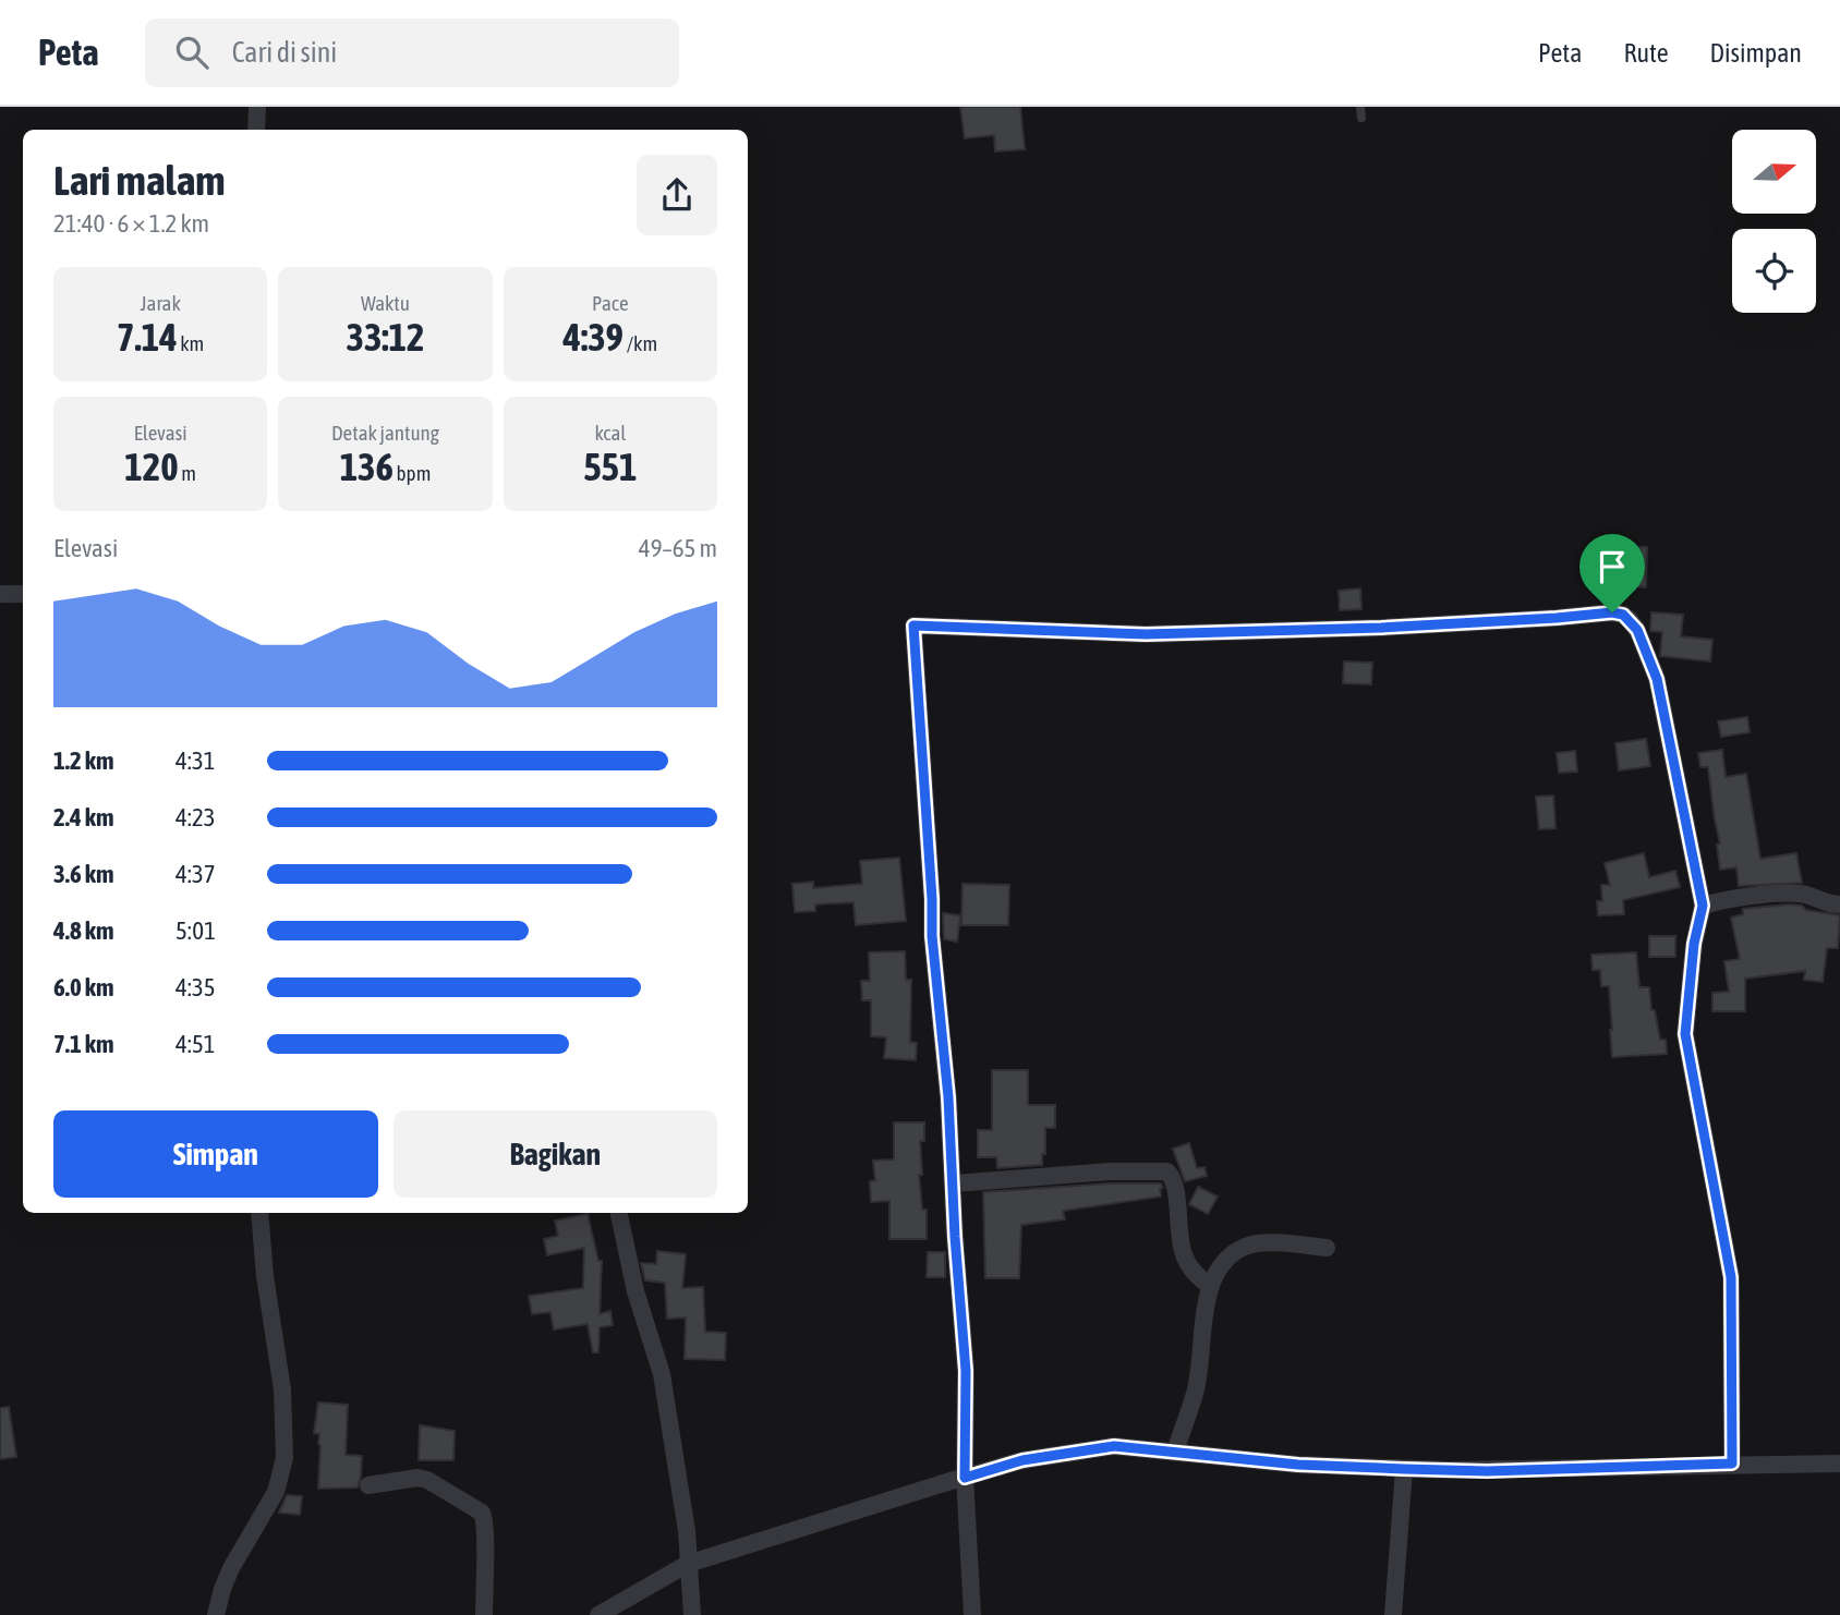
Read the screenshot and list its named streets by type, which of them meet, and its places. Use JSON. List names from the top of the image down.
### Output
{
  "north": "right",
  "page": {
    "header": "Peta",
    "search": "Cari di sini",
    "nav": ["Peta", "Rute", "Disimpan"],
    "heading": ["Lari malam", "21:40 · 6 × 1.2 km"],
    "stats": [
      ["Jarak", "7.14 km"],
      ["Waktu", "33:12"],
      ["Pace", "4:39 /km"],
      ["Elevasi", "120 m"],
      ["Detak jantung", "136 bpm"],
      ["kcal", "551"]
    ],
    "chart": ["Elevasi", "49–65 m"],
    "list": [
      {
        "name": "1.2 km",
        "note": "4:31"
      },
      {
        "name": "2.4 km",
        "note": "4:23"
      },
      {
        "name": "3.6 km",
        "note": "4:37"
      },
      {
        "name": "4.8 km",
        "note": "5:01"
      },
      {
        "name": "6.0 km",
        "note": "4:35"
      },
      {
        "name": "7.1 km",
        "note": "4:51"
      }
    ],
    "buttons": ["Simpan", "Bagikan"]
  }
}
